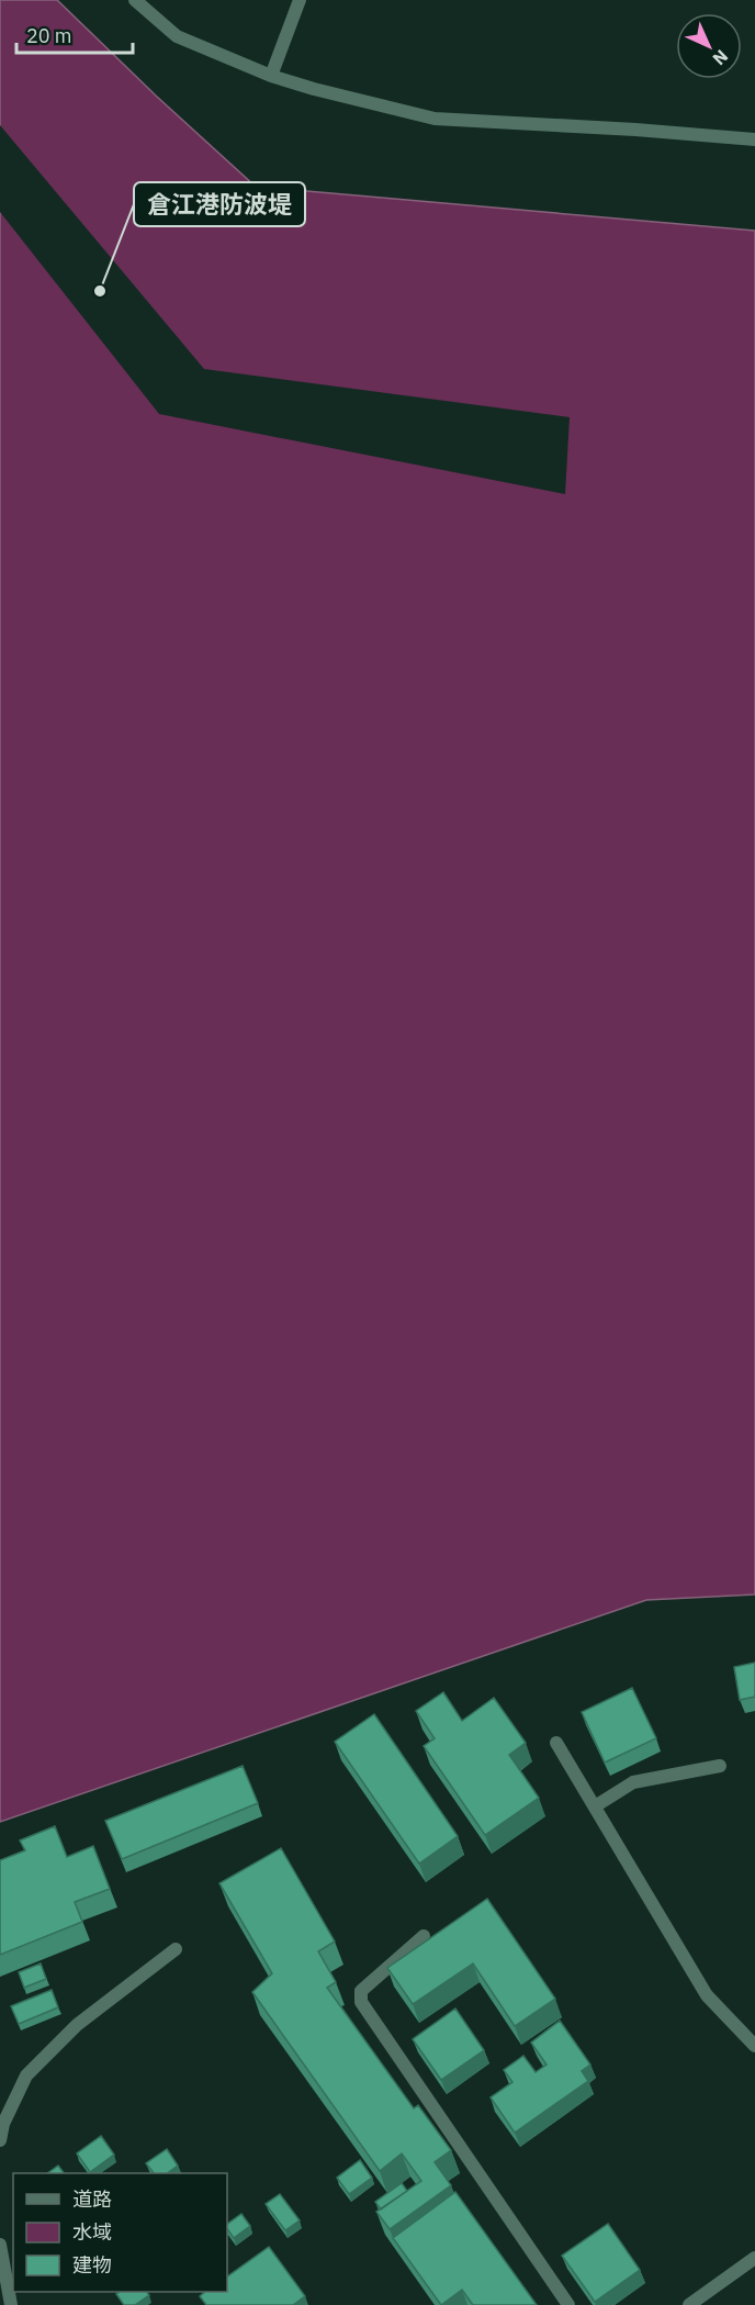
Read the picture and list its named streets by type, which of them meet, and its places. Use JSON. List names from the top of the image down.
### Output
{
  "places": ["倉江港防波堤"],
  "legend": ["道路", "水域", "建物"],
  "scale_bar": "20 m",
  "north": "bottom right"
}
